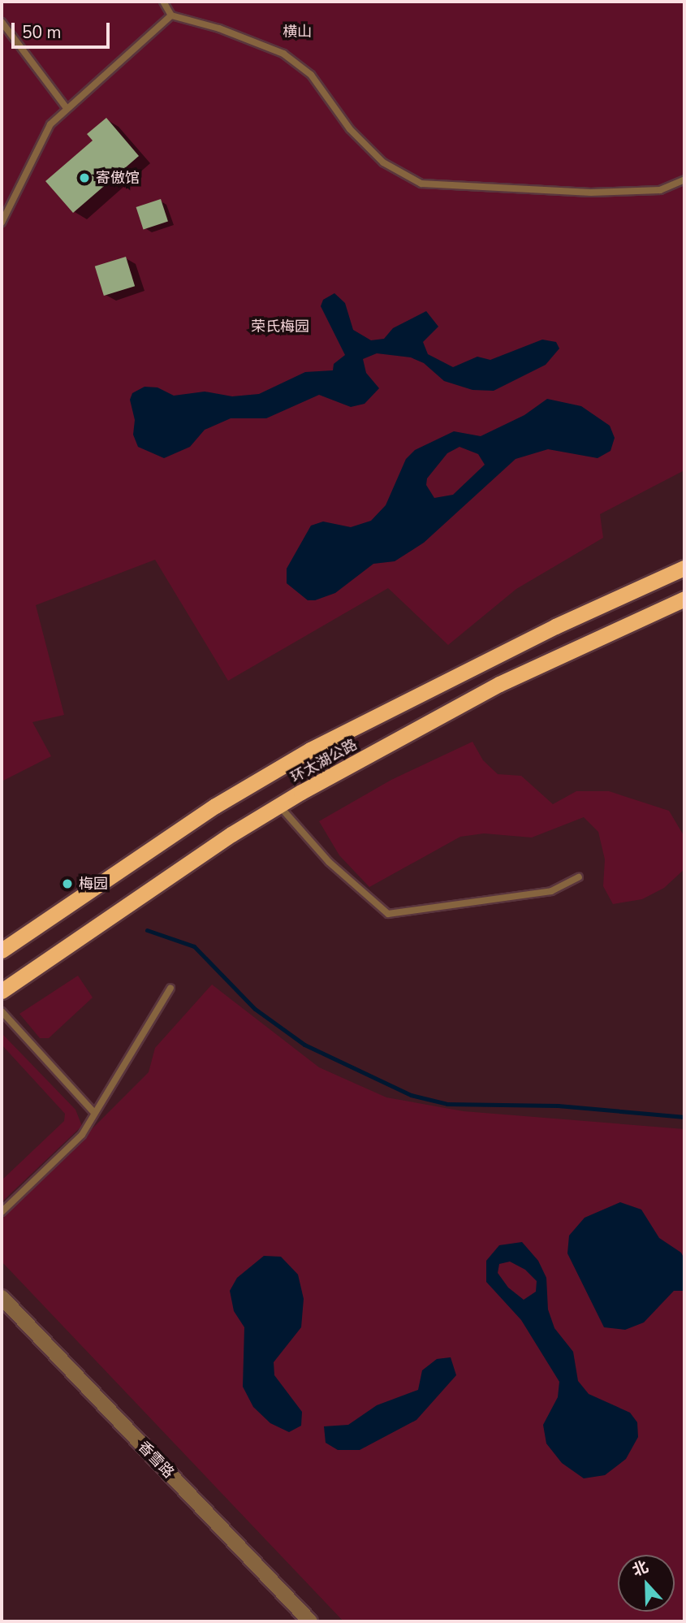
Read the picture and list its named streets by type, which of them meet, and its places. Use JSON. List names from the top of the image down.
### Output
{
  "streets": {
    "highway": ["环太湖公路"],
    "street": ["香雪路"]
  },
  "parks": ["横山", "荣氏梅园"],
  "places": ["寄傲馆", "梅园"],
  "scale_bar": "50 m",
  "north": "top"
}
